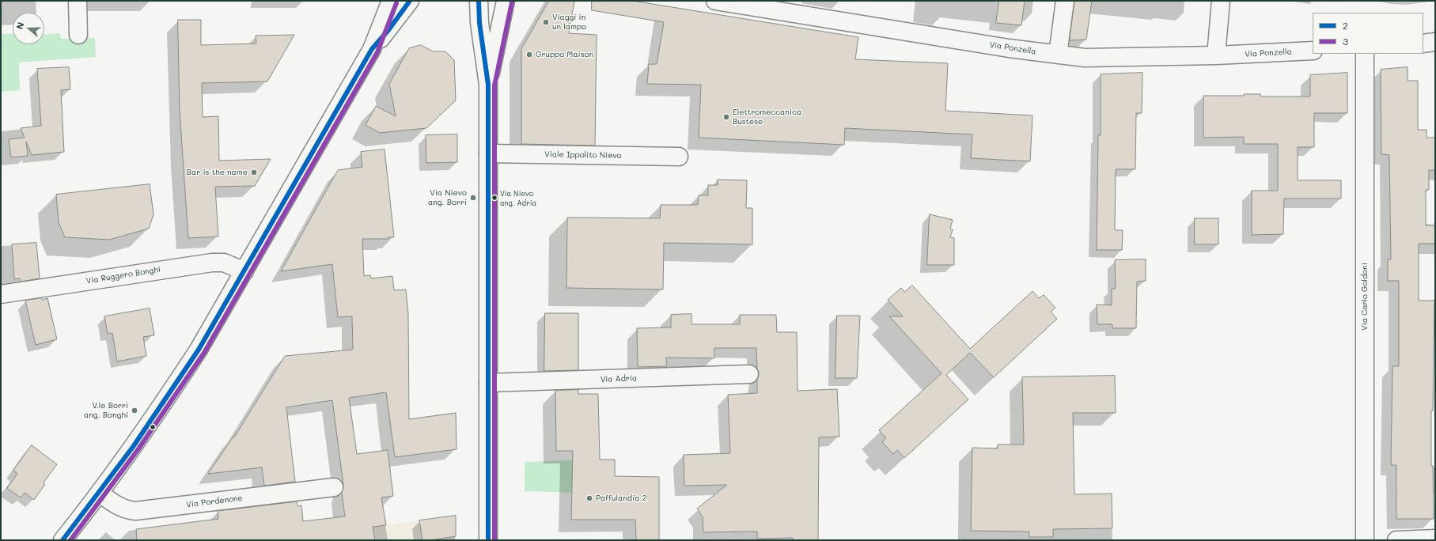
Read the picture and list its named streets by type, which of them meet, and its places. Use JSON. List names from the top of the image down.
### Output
{
  "streets": {
    "street": [
      "Via Ponzella",
      "Viale Ippolito Nievo",
      "Via Ruggero Bonghi",
      "Via Carlo Goldoni",
      "Via Adria",
      "Via Pordenone"
    ]
  },
  "places": [
    "Viaggi in un lampo",
    "Gruppo Maison",
    "Elettromeccanica Bustese",
    "Bar is the name",
    "Via Nievo ang. Borri",
    "Via Nievo ang. Adria",
    "V.le Borri ang. Bonghi",
    "Paffulandia 2"
  ],
  "lines": ["transit line 2", "transit line 3"],
  "legend": ["2", "3"],
  "north": "left"
}
